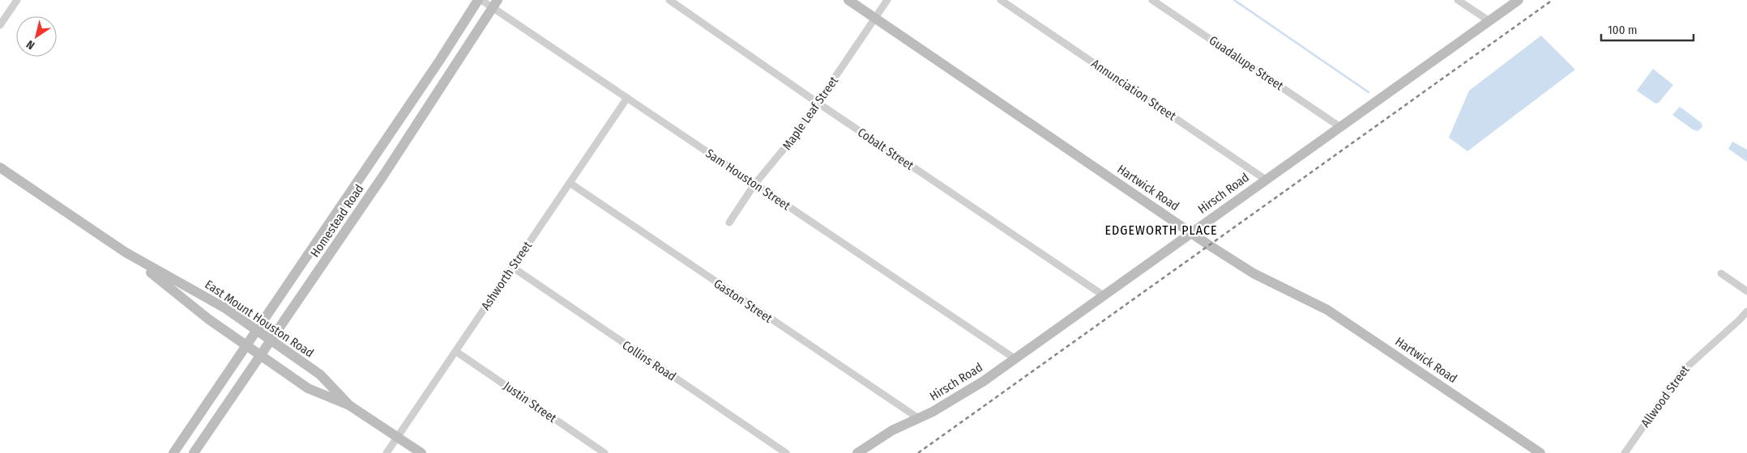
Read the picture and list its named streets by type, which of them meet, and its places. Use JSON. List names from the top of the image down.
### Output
{
  "streets": {
    "main road": [
      "Hartwick Road",
      "Hirsch Road",
      "Homestead Road",
      "East Mount Houston Road"
    ],
    "street": [
      "Guadalupe Street",
      "Annunciation Street",
      "Maple Leaf Street",
      "Cobalt Street",
      "Sam Houston Street",
      "Ashworth Street",
      "Gaston Street",
      "Collins Road",
      "Allwood Street",
      "Justin Street"
    ]
  },
  "crossings": [
    ["Guadalupe Street", "Hirsch Road"],
    ["Annunciation Street", "Hirsch Road"],
    ["Maple Leaf Street", "Cobalt Street"],
    ["Maple Leaf Street", "Sam Houston Street"],
    ["Maple Leaf Street", "Hartwick Road"],
    ["Cobalt Street", "Hirsch Road"],
    ["Sam Houston Street", "Hirsch Road"],
    ["Sam Houston Street", "Homestead Road"],
    ["Sam Houston Street", "Ashworth Street"],
    ["Hartwick Road", "Hirsch Road"],
    ["Hirsch Road", "Gaston Street"],
    ["Homestead Road", "East Mount Houston Road"],
    ["Ashworth Street", "Gaston Street"],
    ["Ashworth Street", "East Mount Houston Road"],
    ["Ashworth Street", "Collins Road"],
    ["Ashworth Street", "Justin Street"]
  ],
  "districts": ["EDGEWORTH PLACE"],
  "scale_bar": "100 m",
  "north": "bottom left"
}
